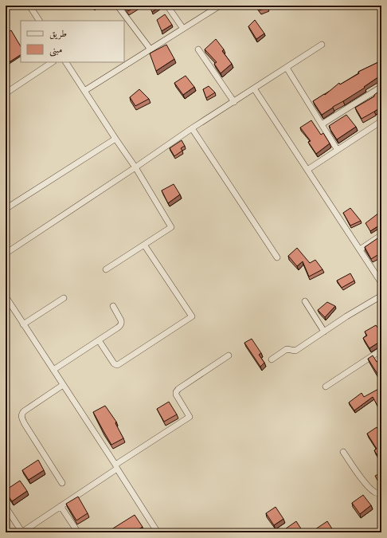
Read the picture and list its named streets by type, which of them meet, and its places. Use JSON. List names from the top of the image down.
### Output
{
  "legend": ["طريق", "مبنى"]
}
